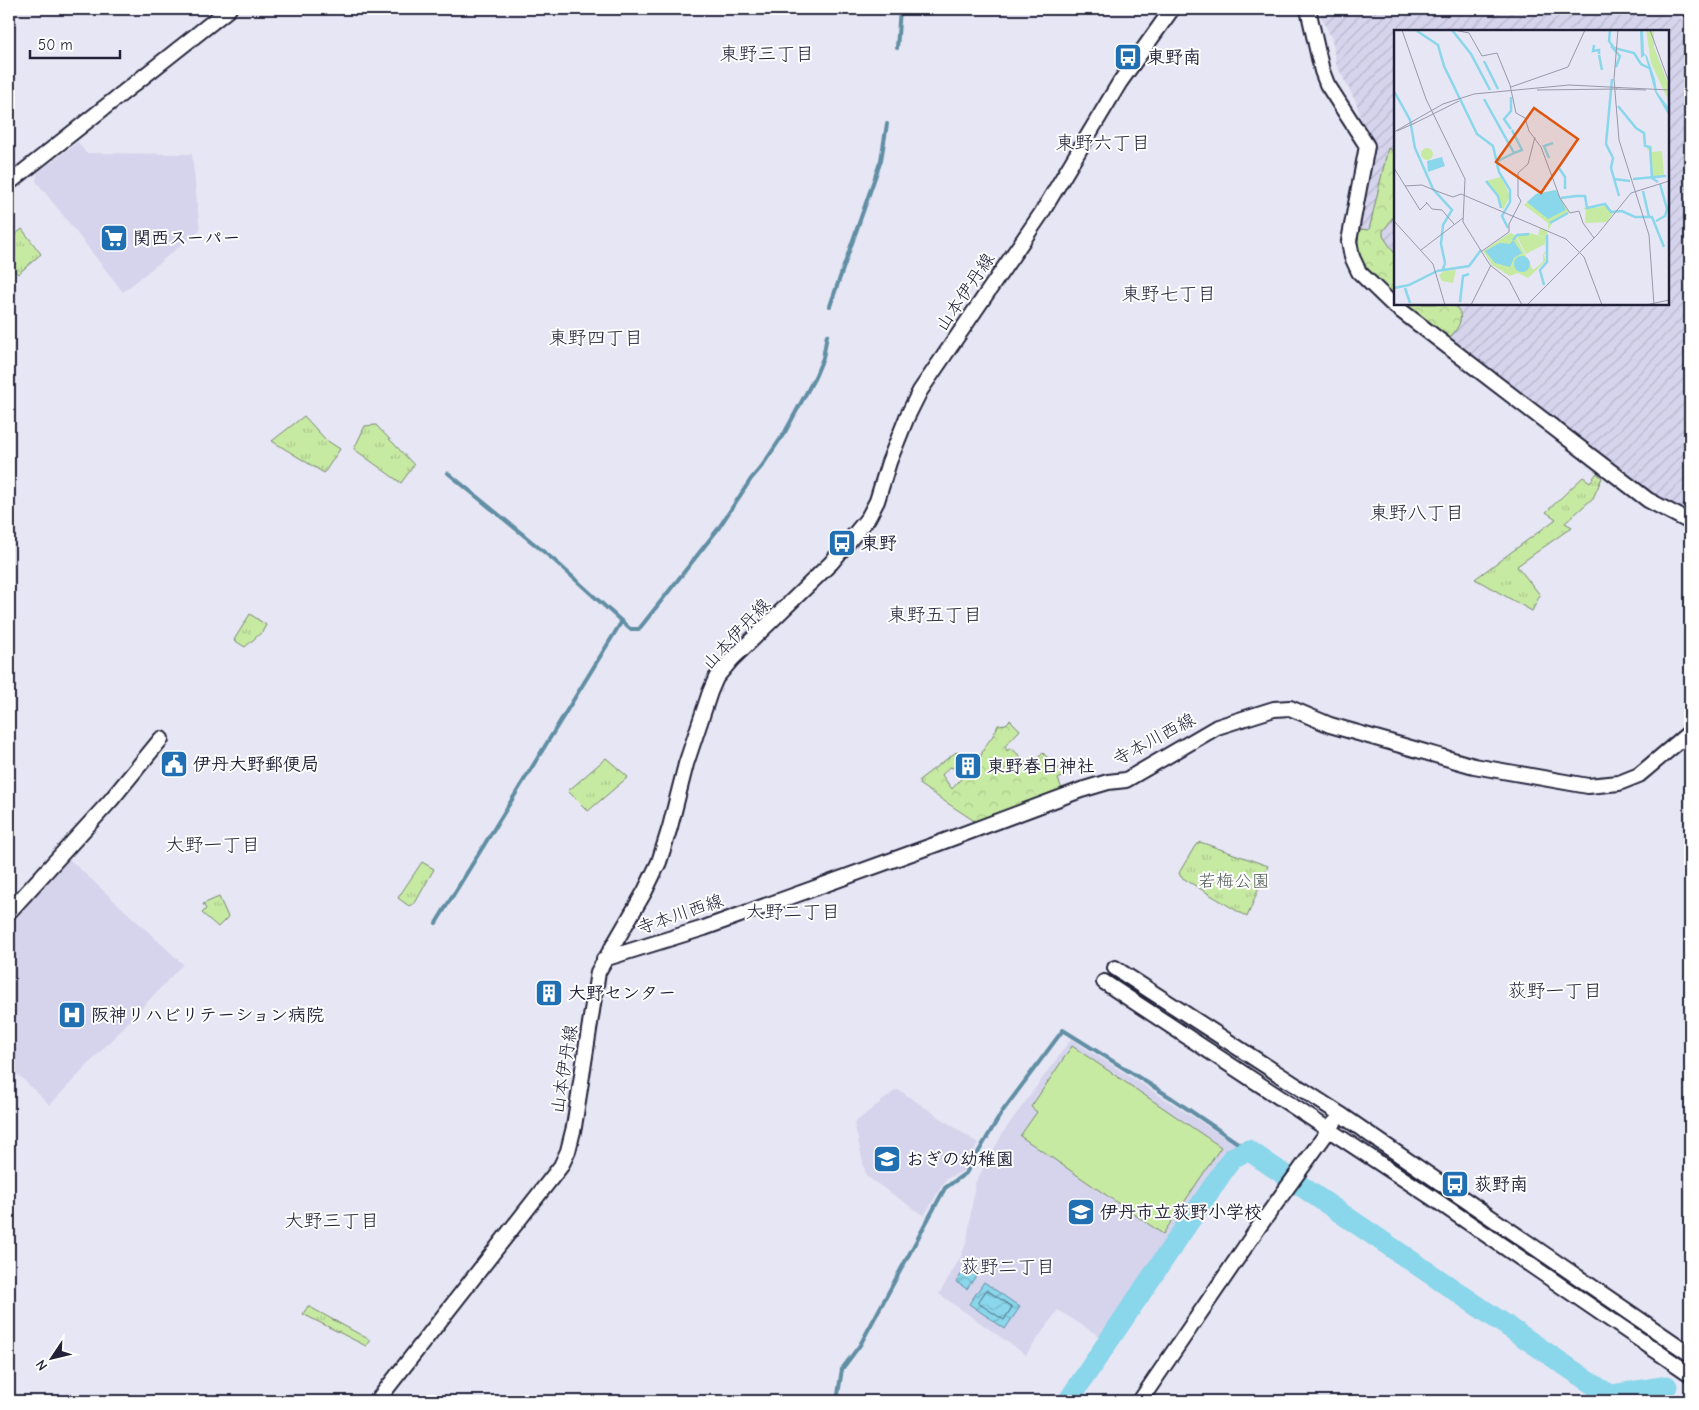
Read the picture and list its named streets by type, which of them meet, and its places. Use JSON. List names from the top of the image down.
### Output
{
  "streets": {
    "street": ["山本伊丹線", "寺本川西線"]
  },
  "crossings": [
    ["山本伊丹線", "寺本川西線"]
  ],
  "districts": [
    "東野三丁目",
    "東野六丁目",
    "東野七丁目",
    "東野四丁目",
    "東野八丁目",
    "東野五丁目",
    "大野一丁目",
    "大野二丁目",
    "荻野一丁目",
    "大野三丁目",
    "荻野二丁目"
  ],
  "parks": ["若梅公園"],
  "places": {
    "bus stop": ["東野南", "東野", "荻野南"],
    "supermarket": ["関西スーパー"],
    "public building": ["伊丹大野郵便局"],
    "building": ["東野春日神社", "大野センター"],
    "hospital": ["阪神リハビリテーション病院"],
    "school or university": ["おぎの幼稚園", "伊丹市立荻野小学校"]
  },
  "scale_bar": "50 m",
  "north": "bottom left"
}
